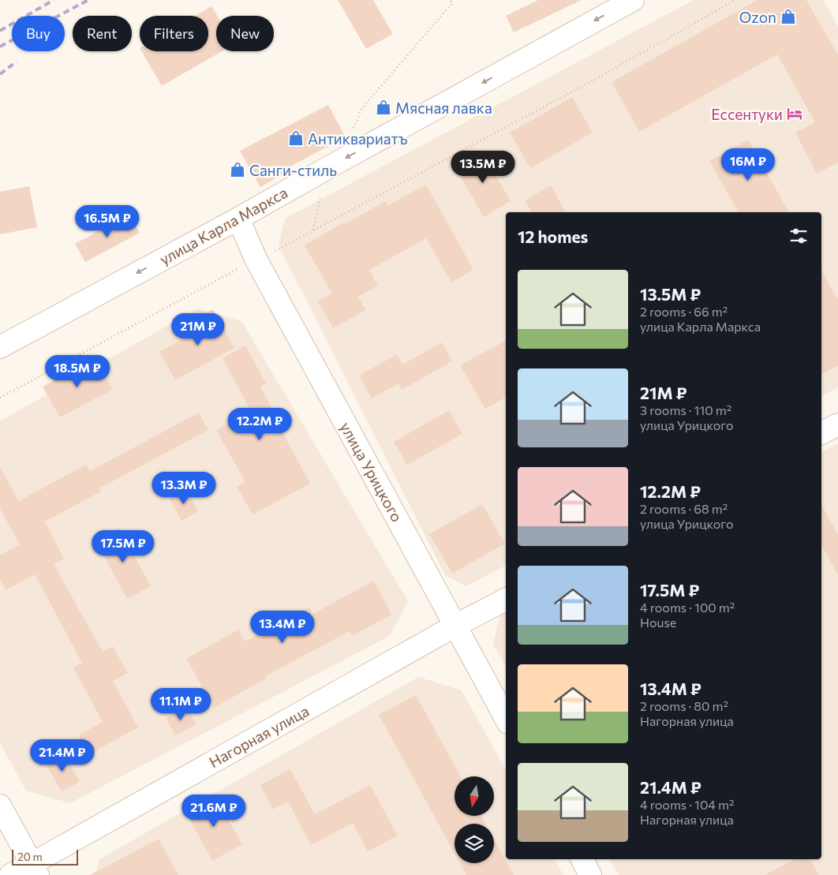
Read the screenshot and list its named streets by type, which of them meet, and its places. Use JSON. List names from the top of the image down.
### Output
{
  "streets": {
    "street": ["улица Карла Маркса", "улица Урицкого", "Нагорная улица"]
  },
  "crossings": [
    ["улица Карла Маркса", "улица Урицкого"],
    ["улица Урицкого", "Нагорная улица"]
  ],
  "one_way": ["улица Карла Маркса"],
  "places": {
    "shop": [
      "Ozon",
      "Мясная лавка",
      "Антиквариатъ",
      "Санги-стиль"
    ],
    "hotel": ["Ессентуки"]
  },
  "scale_bar": "20 m",
  "north": "bottom",
  "page": {
    "chip": [
      "Buy",
      "Rent",
      "Filters",
      "New"
    ],
    "price": [
      "16M ₽",
      "13.5M ₽",
      "16.5M ₽",
      "21M ₽",
      "18.5M ₽",
      "12.2M ₽",
      "13.3M ₽",
      "17.5M ₽",
      "13.4M ₽",
      "11.1M ₽",
      "21.4M ₽",
      "21.6M ₽"
    ],
    "heading": "12 homes",
    "list": [
      {
        "name": "13.5M ₽",
        "note": "2 rooms · 66 m² · улица Карла Маркса"
      },
      {
        "name": "21M ₽",
        "note": "3 rooms · 110 m² · улица Урицкого"
      },
      {
        "name": "12.2M ₽",
        "note": "2 rooms · 68 m² · улица Урицкого"
      },
      {
        "name": "17.5M ₽",
        "note": "4 rooms · 100 m² · House"
      },
      {
        "name": "13.4M ₽",
        "note": "2 rooms · 80 m² · Нагорная улица"
      },
      {
        "name": "21.4M ₽",
        "note": "4 rooms · 104 m² · Нагорная улица"
      }
    ],
    "scale": "20 m"
  }
}
